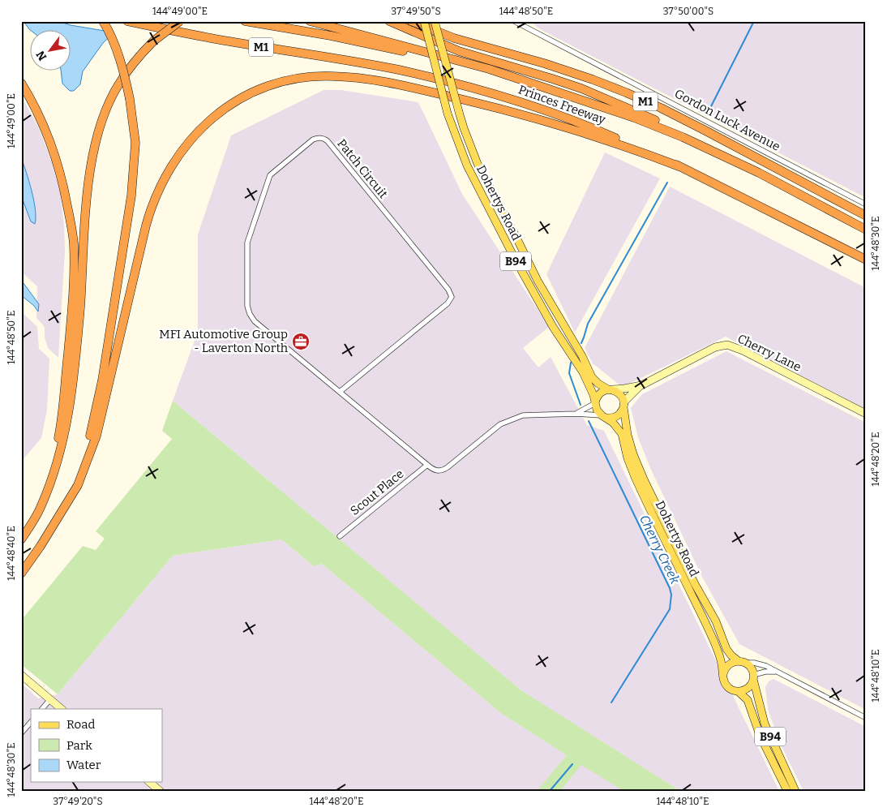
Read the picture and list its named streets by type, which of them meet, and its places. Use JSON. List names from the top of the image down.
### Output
{
  "streets": {
    "highway": ["M1", "Princes Freeway"],
    "main road": ["Dohertys Road", "B94"],
    "street": [
      "Gordon Luck Avenue",
      "Patch Circuit",
      "Cherry Lane",
      "Scout Place"
    ]
  },
  "crossings": [
    ["M1", "Princes Freeway"],
    ["Patch Circuit", "Dohertys Road"],
    ["Patch Circuit", "B94"],
    ["Patch Circuit", "Cherry Lane"],
    ["Patch Circuit", "Scout Place"],
    ["Dohertys Road", "B94"],
    ["Dohertys Road", "Cherry Lane"],
    ["B94", "Cherry Lane"]
  ],
  "water": ["Cherry Creek"],
  "places": {
    "office": ["MFI Automotive Group - Laverton North"]
  },
  "legend": ["Road", "Park", "Water"],
  "north": "bottom left",
  "coordinates": [
    "144°49'00\"E",
    "37°49'50\"S",
    "144°48'50\"E",
    "37°50'00\"S",
    "144°48'30\"E",
    "144°48'20\"E",
    "144°48'40\"E",
    "144°48'10\"E",
    "37°49'20\"S"
  ]
}
